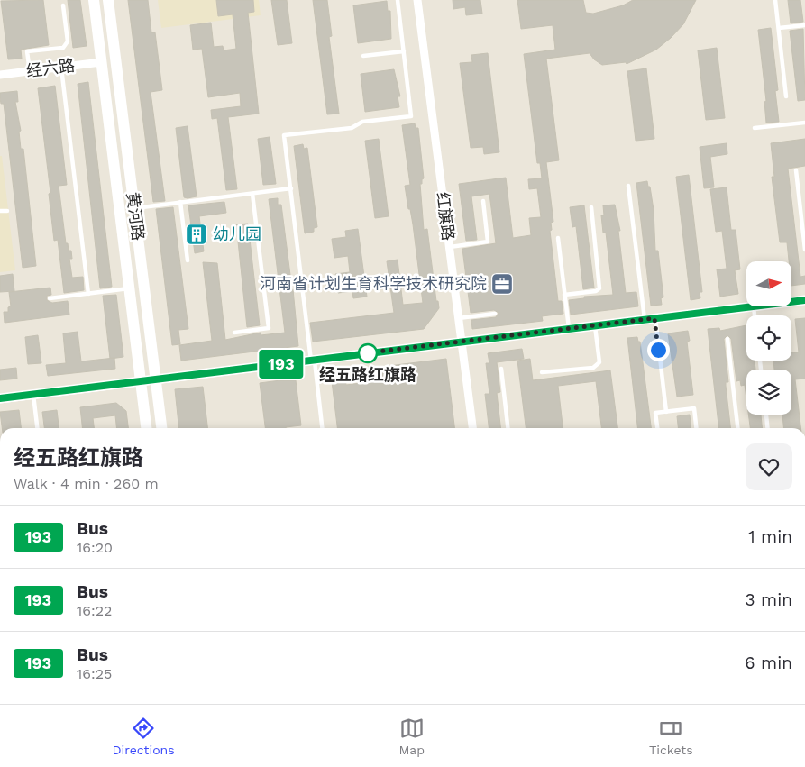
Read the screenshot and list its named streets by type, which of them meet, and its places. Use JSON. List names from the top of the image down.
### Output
{
  "streets": {
    "main road": ["黄河路"],
    "street": ["经六路", "红旗路"]
  },
  "crossings": [
    ["经六路", "黄河路"]
  ],
  "places": {
    "building": ["幼儿园"],
    "office": ["河南省计划生育科学技术研究院"],
    "other": ["经五路红旗路"]
  },
  "lines": ["bus line 193"],
  "north": "right",
  "page": {
    "on_map": "193",
    "heading": ["经五路红旗路", "Walk · 4 min · 260 m"],
    "list": [
      {
        "mark": "193",
        "name": "Bus",
        "note": "16:20",
        "value": "1 min"
      },
      {
        "mark": "193",
        "name": "Bus",
        "note": "16:22",
        "value": "3 min"
      },
      {
        "mark": "193",
        "name": "Bus",
        "note": "16:25",
        "value": "6 min"
      }
    ],
    "tabs": ["Directions", "Map", "Tickets"]
  }
}
